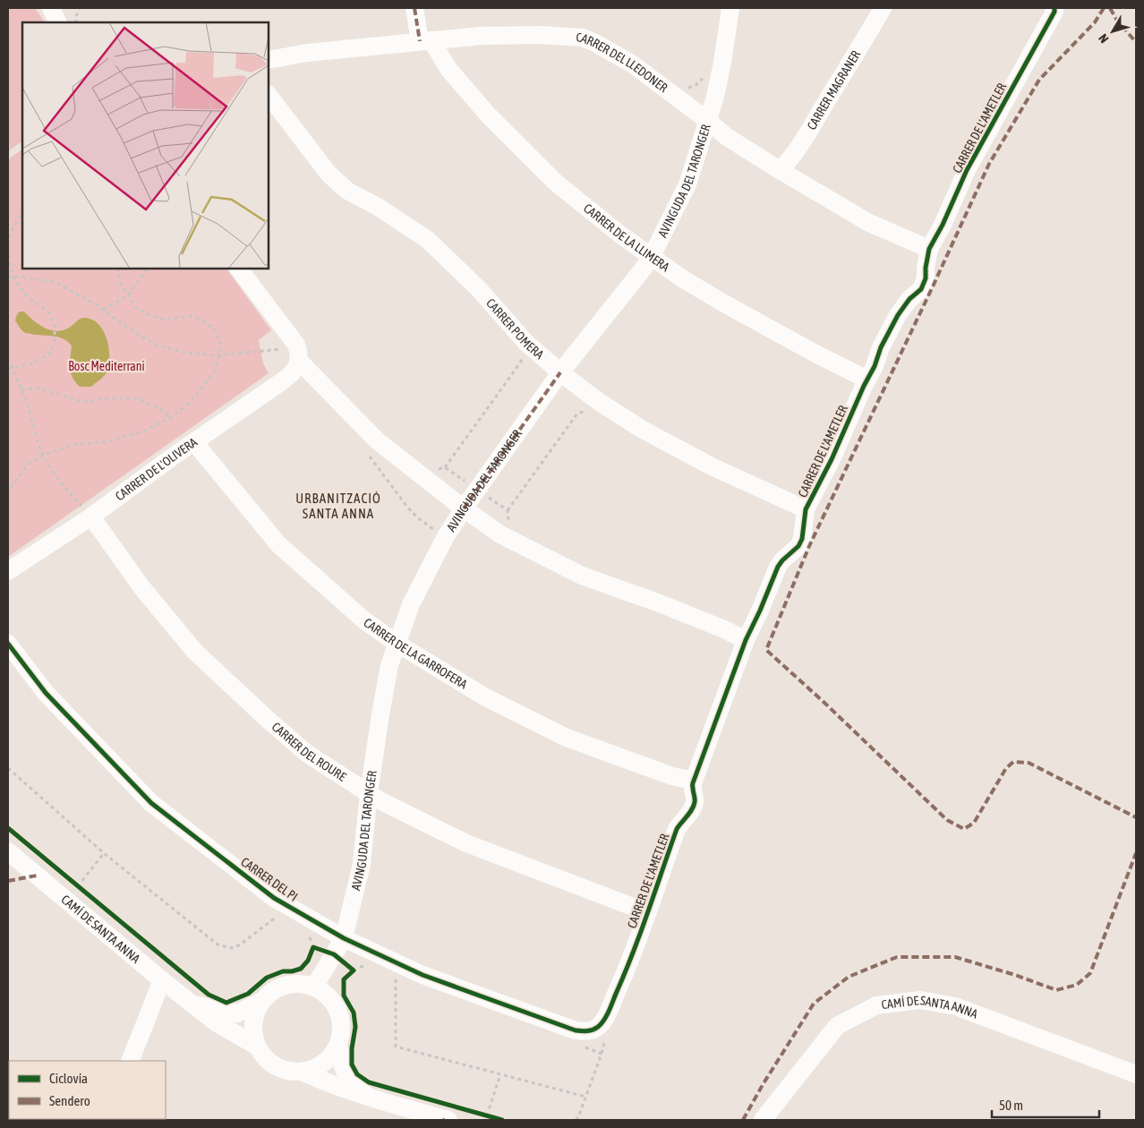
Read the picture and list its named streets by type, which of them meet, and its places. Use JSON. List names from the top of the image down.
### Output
{
  "streets": {
    "street": [
      "CARRER DEL LLEDONER",
      "CARRER MAGRANER",
      "CARRER DE L'AMETLER",
      "AVINGUDA DEL TARONGER",
      "CARRER DE LA LLIMERA",
      "CARRER POMERA",
      "CARRER DE L'OLIVERA",
      "CARRER DE LA GARROFERA",
      "CARRER DEL ROURE",
      "CARRER DEL PI",
      "CAMÍ DE SANTA ANNA"
    ]
  },
  "crossings": [
    ["CARRER DEL LLEDONER", "CARRER MAGRANER"],
    ["CARRER DEL LLEDONER", "CARRER DE L'AMETLER"],
    ["CARRER DEL LLEDONER", "AVINGUDA DEL TARONGER"],
    ["CARRER DEL LLEDONER", "CARRER DE LA LLIMERA"],
    ["CARRER DE L'AMETLER", "CARRER DE LA LLIMERA"],
    ["CARRER DE L'AMETLER", "CARRER POMERA"],
    ["CARRER DE L'AMETLER", "CARRER DE LA GARROFERA"],
    ["CARRER DE L'AMETLER", "CARRER DEL ROURE"],
    ["CARRER DE L'AMETLER", "CARRER DEL PI"],
    ["AVINGUDA DEL TARONGER", "CARRER DE LA LLIMERA"],
    ["AVINGUDA DEL TARONGER", "CARRER POMERA"],
    ["AVINGUDA DEL TARONGER", "CARRER DE LA GARROFERA"],
    ["AVINGUDA DEL TARONGER", "CARRER DEL ROURE"],
    ["AVINGUDA DEL TARONGER", "CARRER DEL PI"],
    ["AVINGUDA DEL TARONGER", "CAMÍ DE SANTA ANNA"],
    ["CARRER DE L'OLIVERA", "CARRER DE LA GARROFERA"],
    ["CARRER DE L'OLIVERA", "CARRER DEL ROURE"]
  ],
  "districts": ["URBANITZACIÓ SANTA ANNA"],
  "parks": ["Bosc Mediterrani"],
  "legend": ["Ciclovía", "Sendero"],
  "scale_bar": "50 m",
  "north": "bottom left"
}
